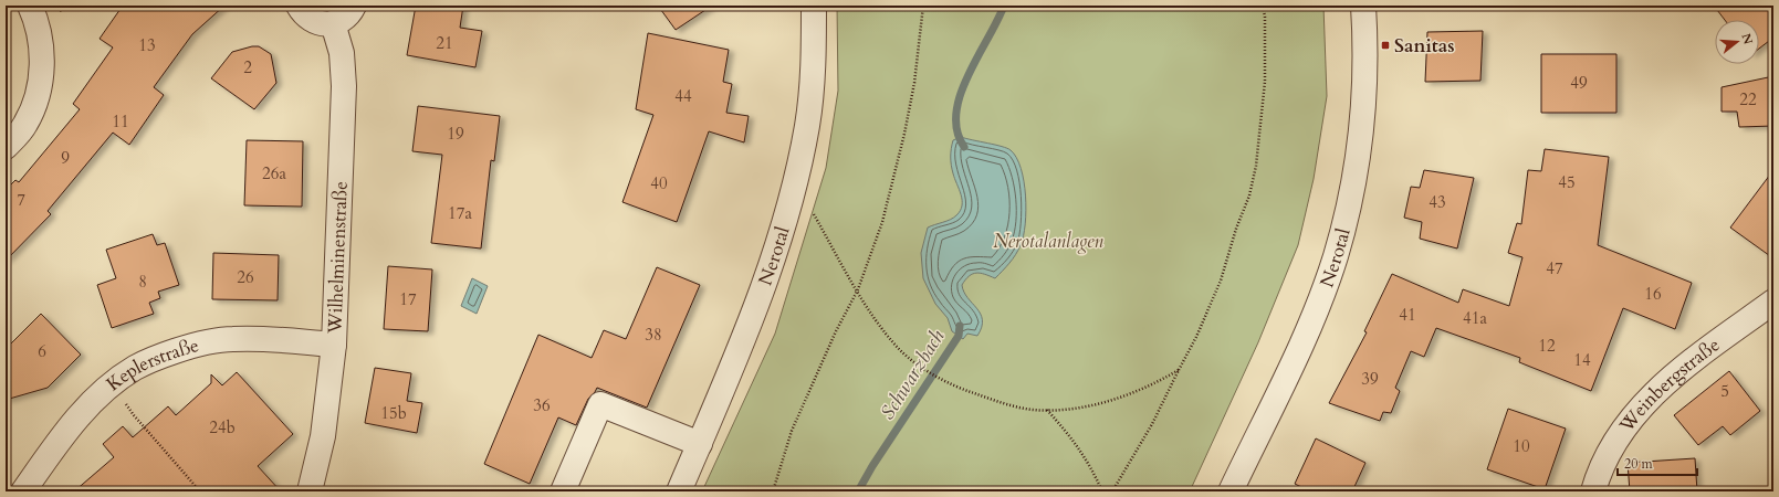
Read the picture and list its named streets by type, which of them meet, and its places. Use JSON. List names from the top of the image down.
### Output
{
  "streets": {
    "street": [
      "Nerotal",
      "Wilhelminenstraße",
      "Keplerstraße",
      "Weinbergstraße"
    ]
  },
  "crossings": [
    ["Wilhelminenstraße", "Keplerstraße"]
  ],
  "water": ["Schwarzbach"],
  "parks": ["Nerotalanlagen"],
  "places": {
    "transit": ["Sanitas"]
  },
  "house_numbers": [
    "21",
    "13",
    "2",
    "49",
    "44",
    "22",
    "11",
    "19",
    "9",
    "26a",
    "45",
    "40",
    "7",
    "43",
    "17a",
    "47",
    "26",
    "8",
    "16",
    "17",
    "41",
    "41a",
    "38",
    "12",
    "6",
    "14",
    "39",
    "5",
    "36",
    "15b",
    "24b",
    "10"
  ],
  "scale_bar": "20 m",
  "north": "right"
}
